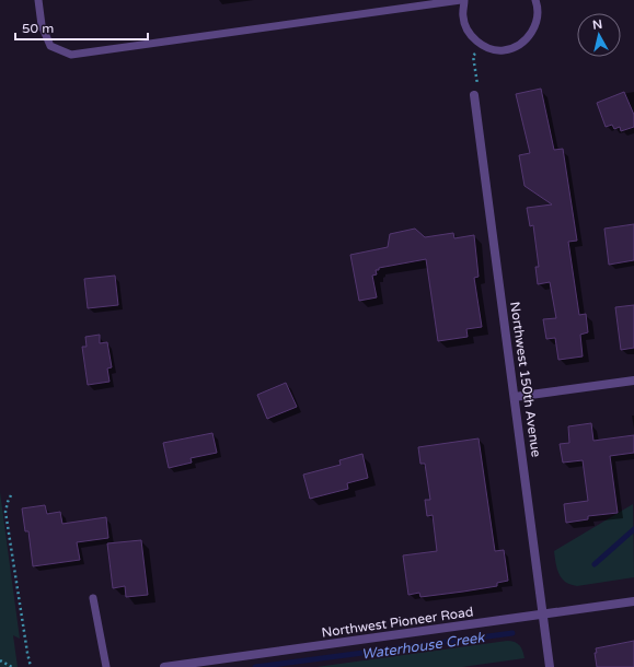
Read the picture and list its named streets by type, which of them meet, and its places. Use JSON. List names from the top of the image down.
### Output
{
  "streets": {
    "street": ["Northwest 150th Avenue", "Northwest Pioneer Road"]
  },
  "crossings": [
    ["Northwest 150th Avenue", "Northwest Pioneer Road"]
  ],
  "water": ["Waterhouse Creek"],
  "scale_bar": "50 m",
  "north": "top"
}
